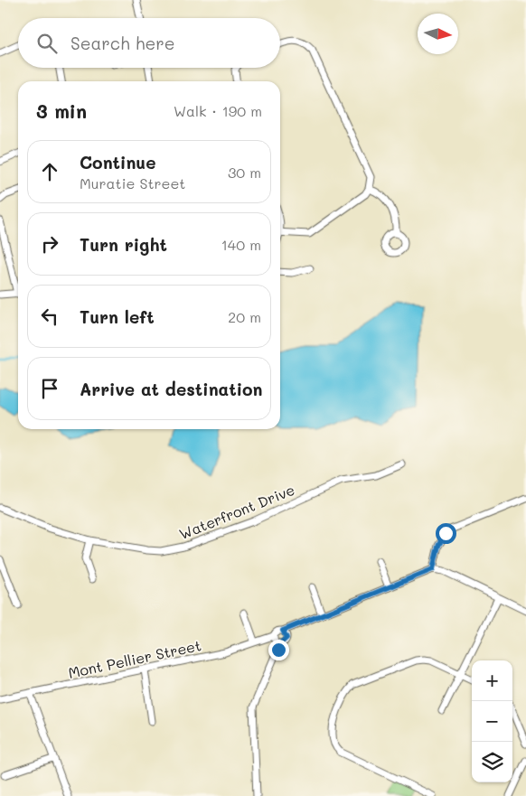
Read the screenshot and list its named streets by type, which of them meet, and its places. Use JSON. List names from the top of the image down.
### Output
{
  "streets": {
    "street": ["Waterfront Drive", "Mont Pellier Street"]
  },
  "north": "right",
  "page": {
    "search": "Search here",
    "heading": ["3 min", "Walk · 190 m"],
    "list": [
      ["Continue", "Muratie Street", "30 m"],
      ["Turn right", "140 m"],
      ["Turn left", "20 m"],
      "Arrive at destination"
    ],
    "map_buttons": ["+", "−"]
  }
}
